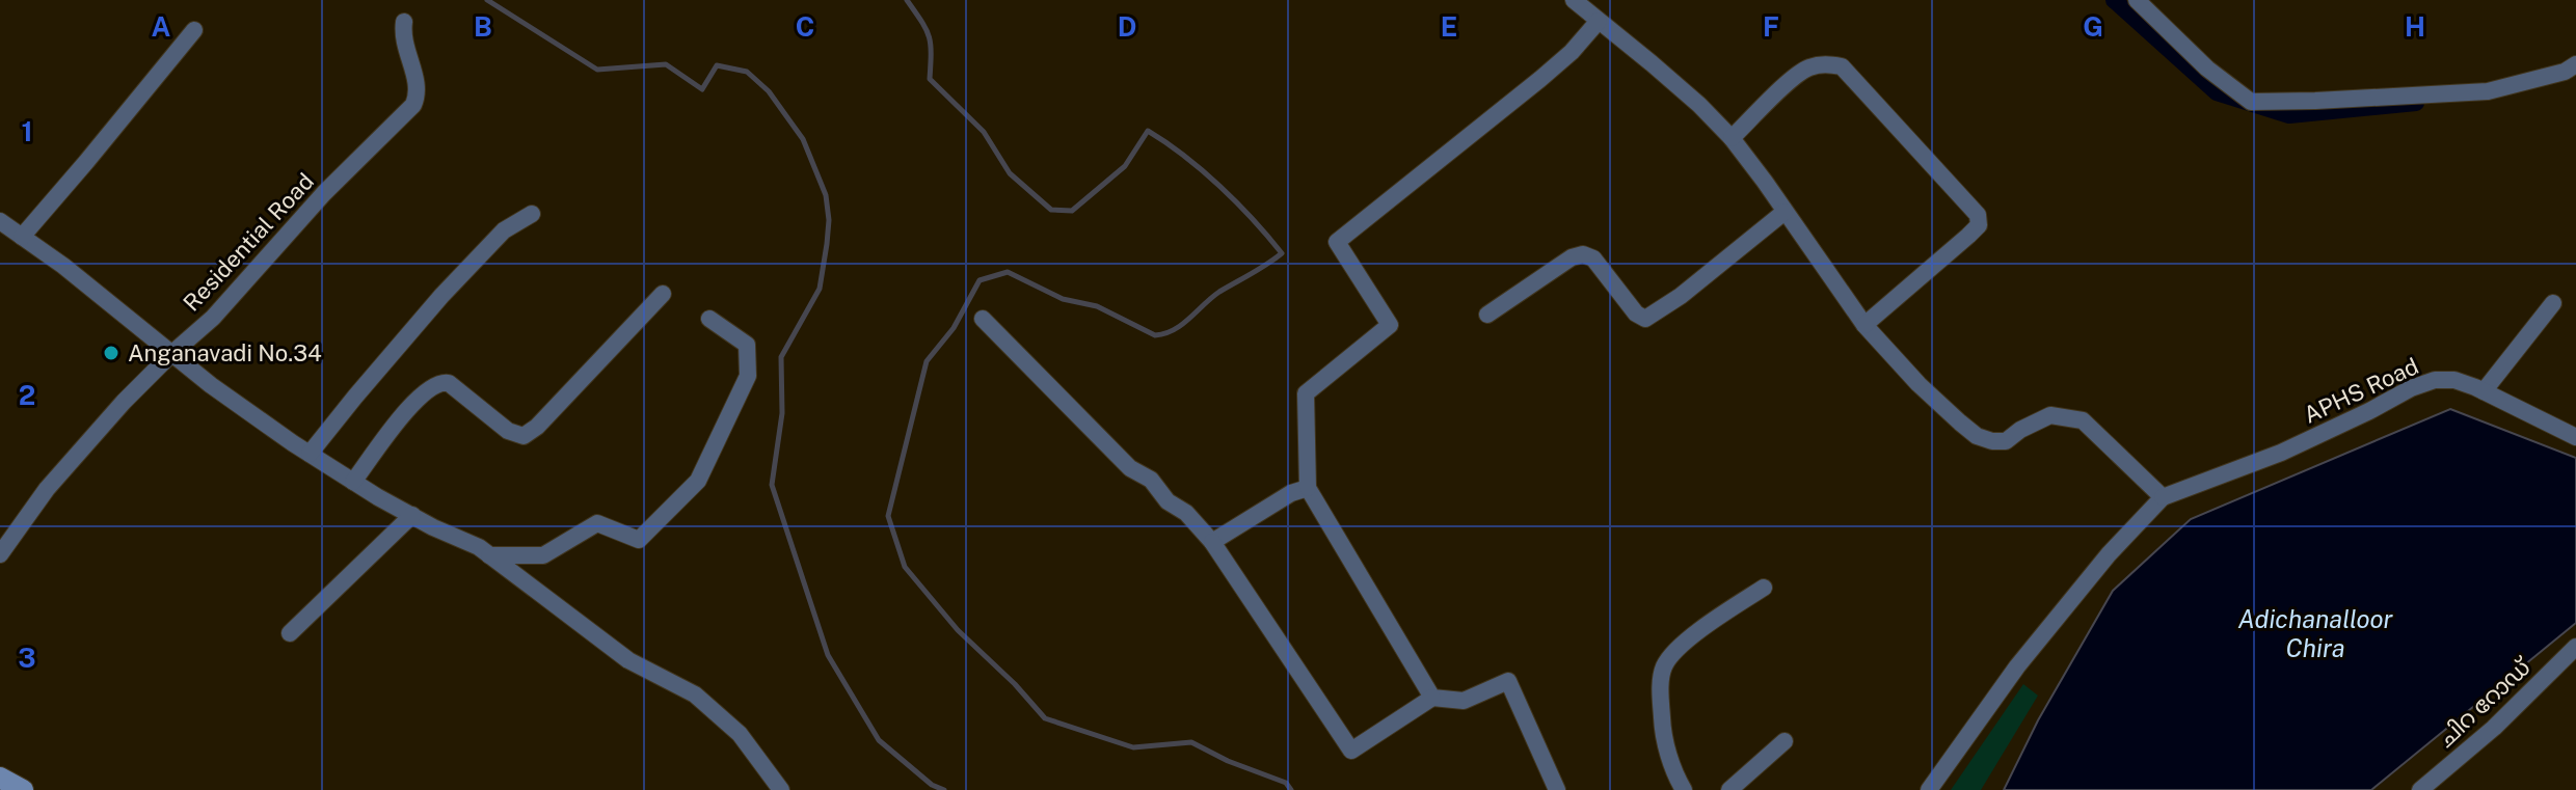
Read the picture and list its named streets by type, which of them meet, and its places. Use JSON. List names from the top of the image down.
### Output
{
  "streets": {
    "street": ["Residential Road", "APHS Road", "ചിറ റോഡ്"]
  },
  "water": ["Adichanalloor Chira"],
  "places": ["Anganavadi No.34"],
  "grid": {
    "columns": [
      "A",
      "B",
      "C",
      "D",
      "E",
      "F",
      "G",
      "H"
    ],
    "rows": ["1", "2", "3"]
  }
}
